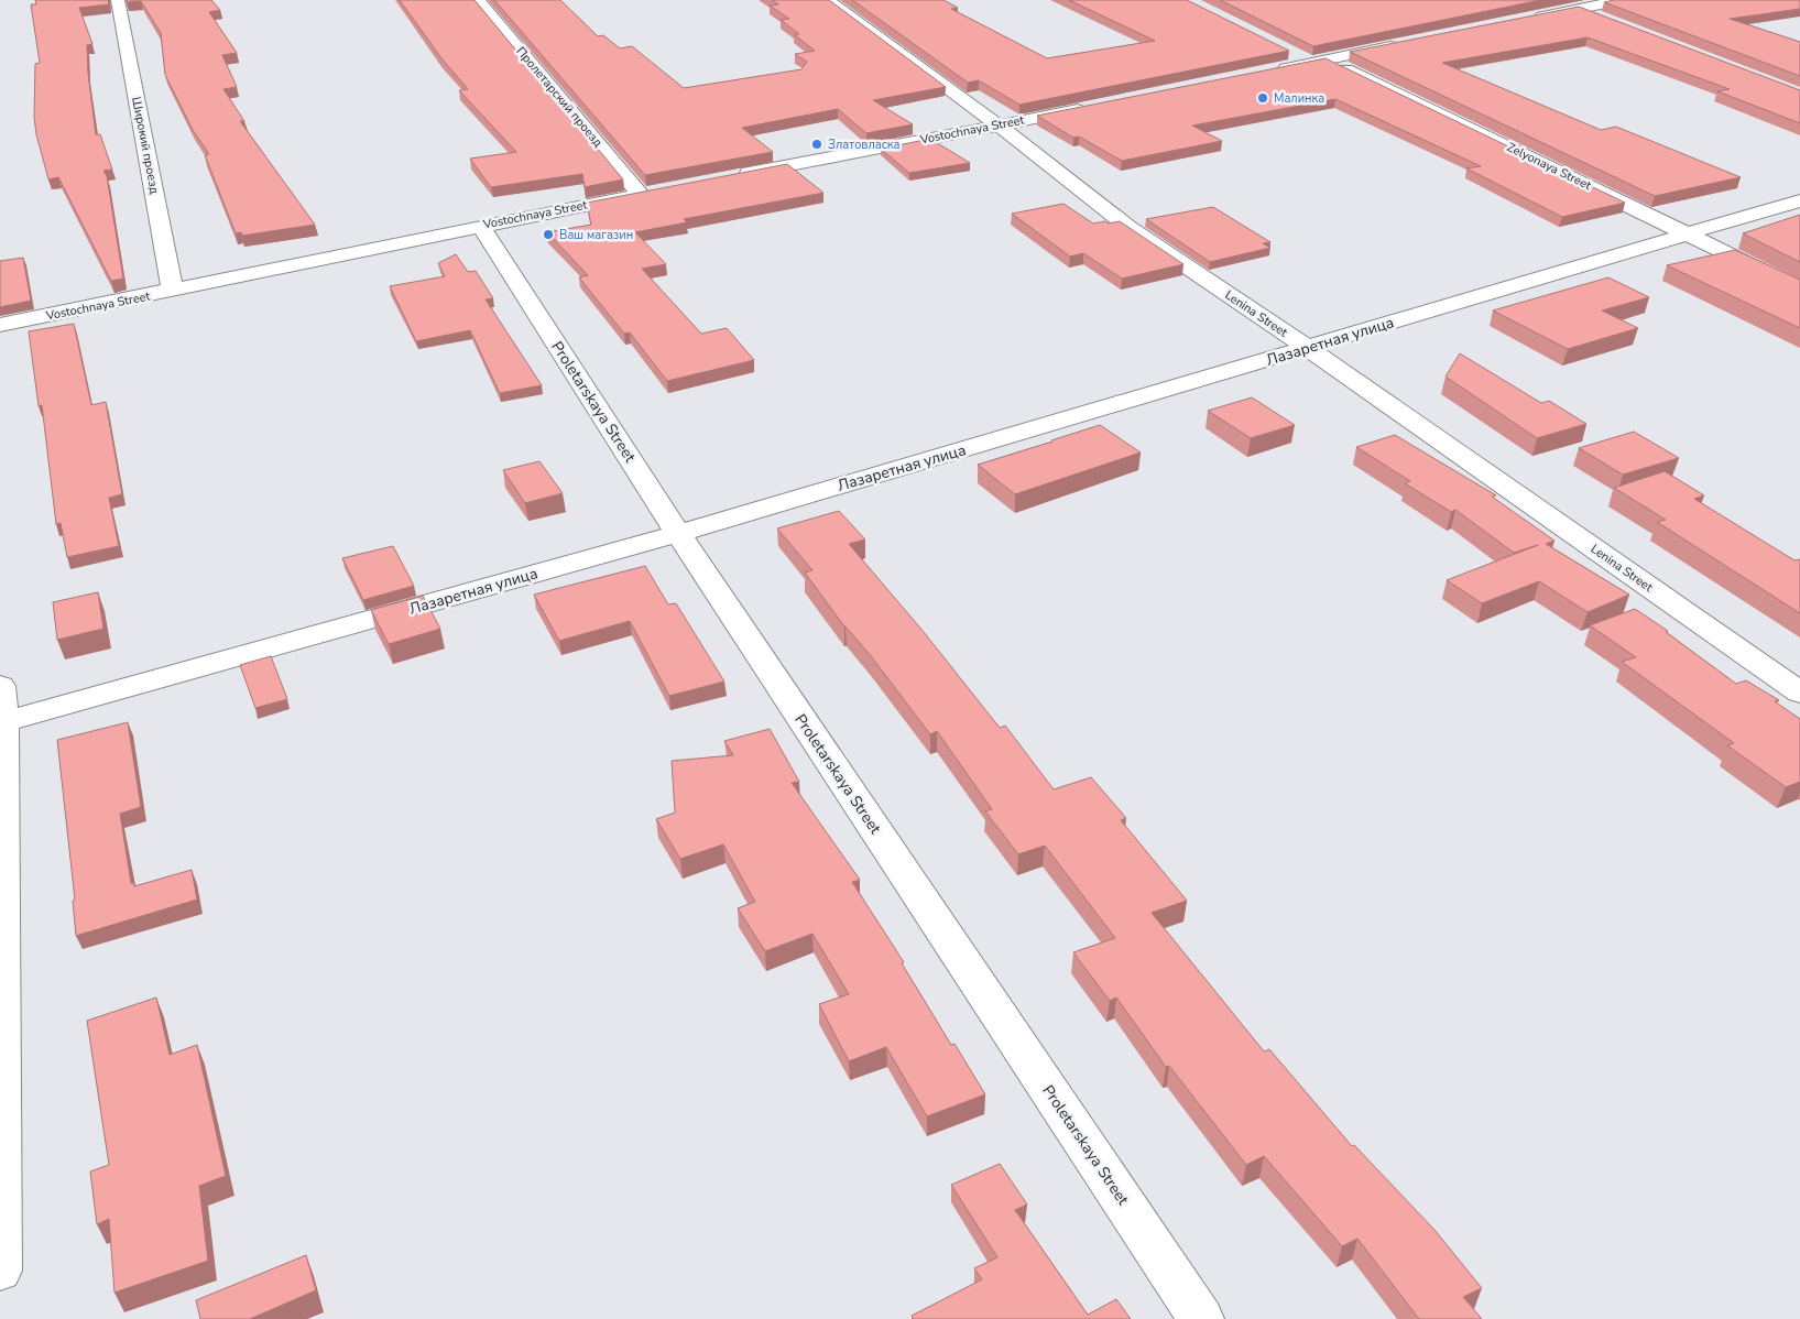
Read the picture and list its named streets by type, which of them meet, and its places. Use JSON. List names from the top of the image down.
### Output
{
  "streets": {
    "street": [
      "Пролетарский проезд",
      "Vostochnaya Street",
      "Широкий проезд",
      "Zelyonaya Street",
      "Lenina Street",
      "Лазаретная улица",
      "Proletarskaya Street"
    ]
  },
  "crossings": [
    ["Пролетарский проезд", "Vostochnaya Street"],
    ["Vostochnaya Street", "Широкий проезд"],
    ["Vostochnaya Street", "Lenina Street"],
    ["Vostochnaya Street", "Proletarskaya Street"],
    ["Zelyonaya Street", "Лазаретная улица"],
    ["Lenina Street", "Лазаретная улица"],
    ["Лазаретная улица", "Proletarskaya Street"]
  ],
  "places": ["Малинка", "Златовласка", "Ваш магазин"]
}
